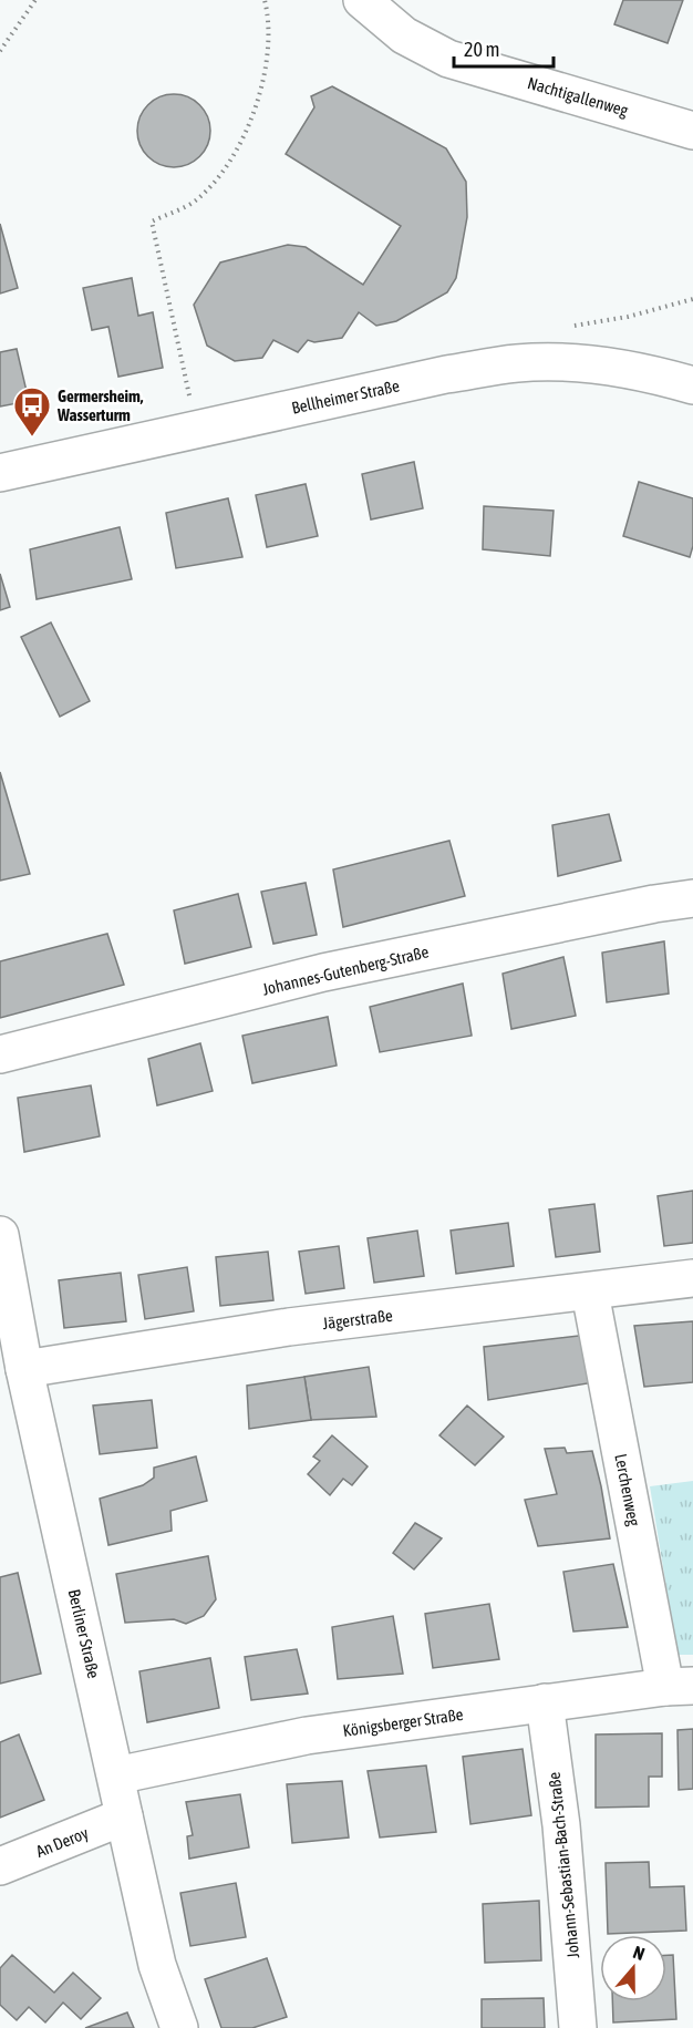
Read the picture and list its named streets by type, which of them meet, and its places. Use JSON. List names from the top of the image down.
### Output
{
  "streets": {
    "street": [
      "Nachtigallenweg",
      "Bellheimer Straße",
      "Johannes-Gutenberg-Straße",
      "Jägerstraße",
      "Lerchenweg",
      "Berliner Straße",
      "Königsberger Straße",
      "An Deroy",
      "Johann-Sebastian-Bach-Straße"
    ]
  },
  "crossings": [
    ["Jägerstraße", "Lerchenweg"],
    ["Jägerstraße", "Berliner Straße"],
    ["Lerchenweg", "Königsberger Straße"],
    ["Berliner Straße", "Königsberger Straße"],
    ["Berliner Straße", "An Deroy"],
    ["Königsberger Straße", "Johann-Sebastian-Bach-Straße"]
  ],
  "places": {
    "bus stop": ["Germersheim, Wasserturm"]
  },
  "scale_bar": "20 m",
  "north": "top"
}
